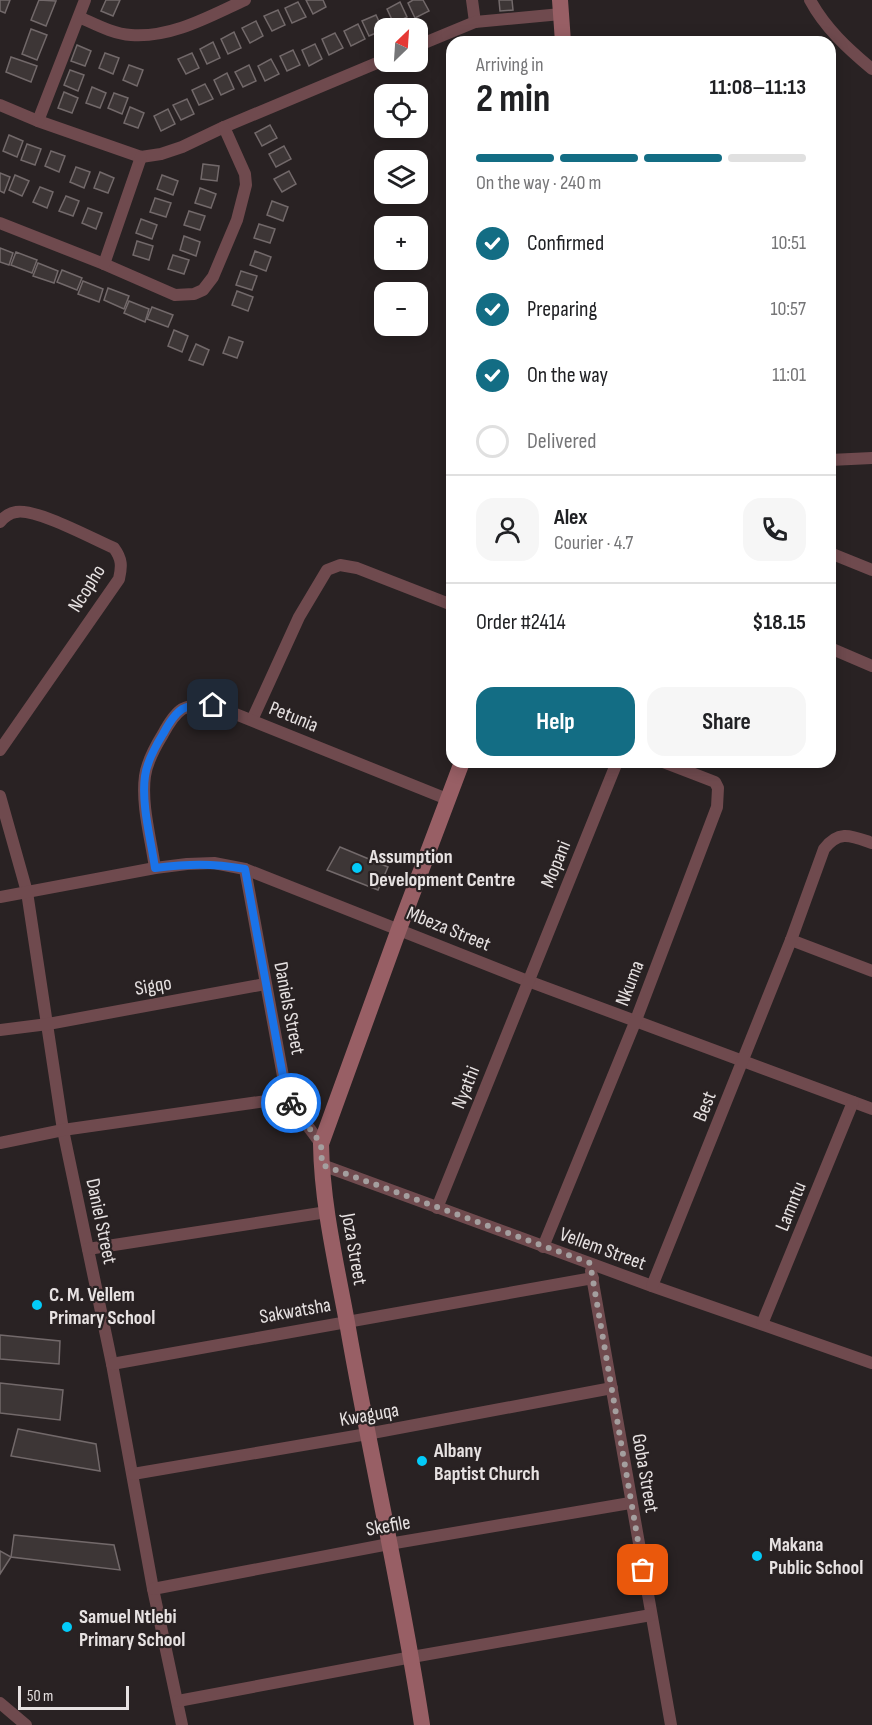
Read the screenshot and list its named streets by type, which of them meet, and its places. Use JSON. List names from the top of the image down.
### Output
{
  "streets": {
    "street": [
      "Ncopho",
      "Petunia",
      "Mopani",
      "Mbeza Street",
      "Nkuma",
      "Sigqo",
      "Daniels Street",
      "Nyathi",
      "Best",
      "Lamntu",
      "Daniel Street",
      "Vellem Street",
      "Joza Street",
      "Sakwatsha",
      "Kwaguqa",
      "Goba Street",
      "Skefile"
    ]
  },
  "crossings": [
    ["Petunia", "Mbeza Street"],
    ["Petunia", "Joza Street"],
    ["Mopani", "Mbeza Street"],
    ["Mopani", "Nyathi"],
    ["Mbeza Street", "Nkuma"],
    ["Mbeza Street", "Daniels Street"],
    ["Mbeza Street", "Nyathi"],
    ["Mbeza Street", "Best"],
    ["Mbeza Street", "Lamntu"],
    ["Mbeza Street", "Daniel Street"],
    ["Mbeza Street", "Joza Street"],
    ["Nkuma", "Vellem Street"],
    ["Sigqo", "Daniels Street"],
    ["Sigqo", "Daniel Street"],
    ["Daniels Street", "Joza Street"],
    ["Nyathi", "Vellem Street"],
    ["Best", "Vellem Street"],
    ["Lamntu", "Vellem Street"],
    ["Daniel Street", "Sakwatsha"],
    ["Daniel Street", "Kwaguqa"],
    ["Daniel Street", "Skefile"],
    ["Vellem Street", "Joza Street"],
    ["Vellem Street", "Goba Street"],
    ["Joza Street", "Sakwatsha"],
    ["Joza Street", "Kwaguqa"],
    ["Joza Street", "Skefile"],
    ["Sakwatsha", "Goba Street"],
    ["Kwaguqa", "Goba Street"],
    ["Goba Street", "Skefile"]
  ],
  "places": [
    "Assumption Development Centre",
    "C. M. Vellem Primary School",
    "Albany Baptist Church",
    "Makana Public School",
    "Samuel Ntlebi Primary School"
  ],
  "scale_bar": "50 m",
  "north": "top right",
  "page": {
    "map_buttons": ["+", "−"],
    "heading": ["2 min", "Arriving in", "11:08–11:13"],
    "panel": [
      "Alex",
      "Courier · 4.7",
      "Order #2414",
      "$18.15"
    ],
    "bar": "On the way · 240 m",
    "list": [
      ["Confirmed", "10:51"],
      ["Preparing", "10:57"],
      ["On the way", "11:01"],
      "Delivered"
    ],
    "buttons": ["Help", "Share"],
    "scale": "50 m"
  }
}
